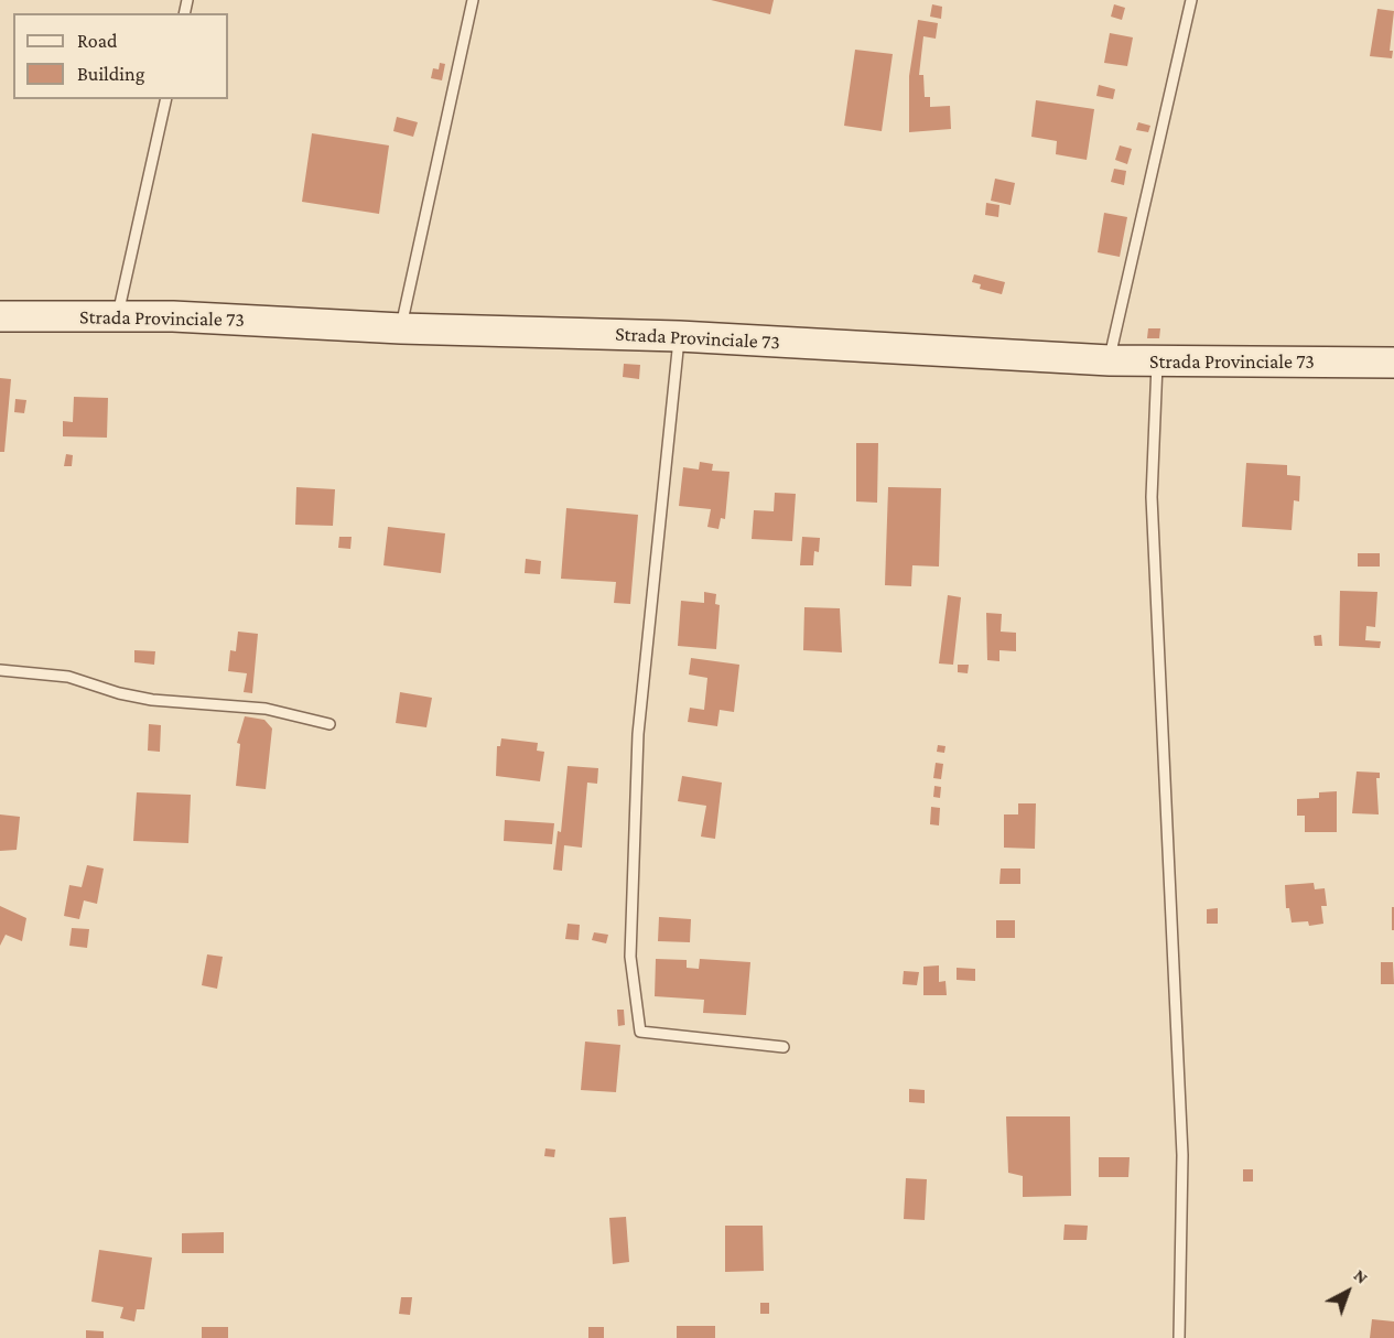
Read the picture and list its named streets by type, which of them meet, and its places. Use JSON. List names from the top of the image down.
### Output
{
  "streets": {
    "street": ["Strada Provinciale 73"]
  },
  "legend": ["Road", "Building"],
  "north": "top right"
}
